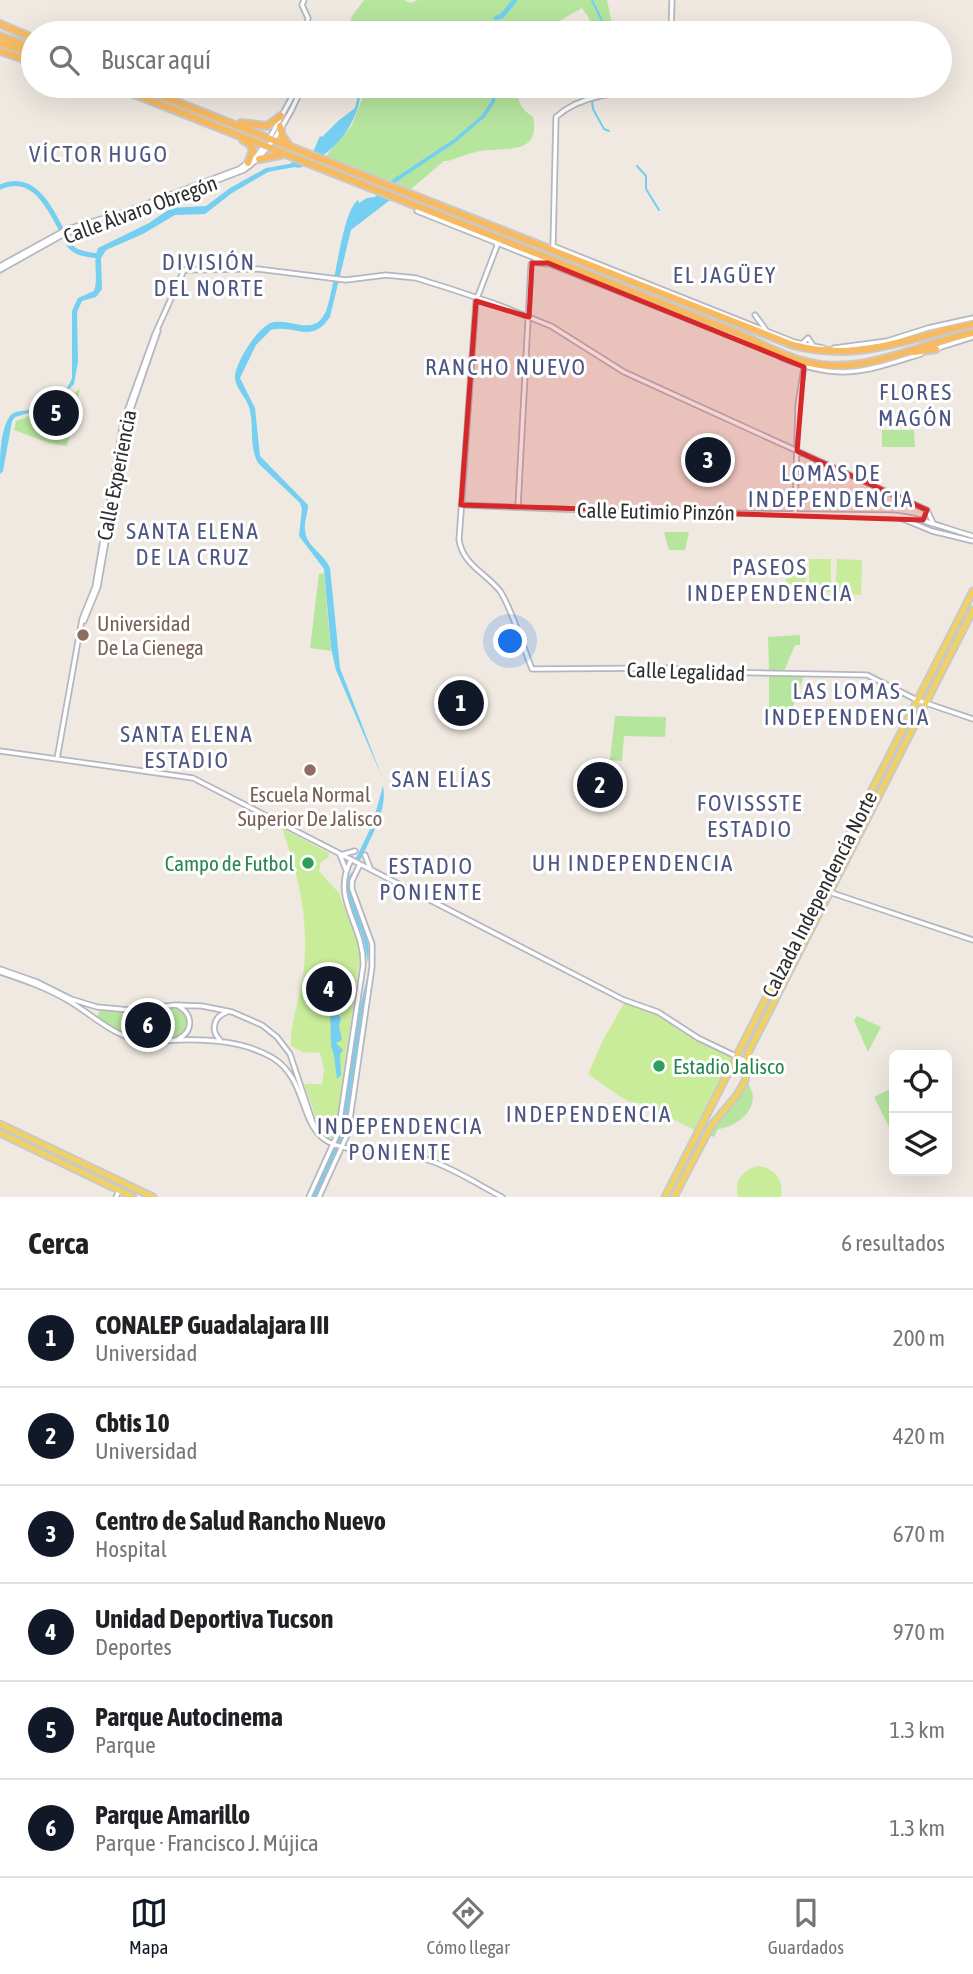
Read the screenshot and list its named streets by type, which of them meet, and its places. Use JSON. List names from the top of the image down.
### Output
{
  "streets": {
    "main road": ["Calzada Independencia Norte"],
    "street": [
      "Calle Álvaro Obregón",
      "Calle Experiencia",
      "Calle Eutimio Pinzón",
      "Calle Legalidad"
    ]
  },
  "crossings": [
    ["Calle Eutimio Pinzón", "Calle Legalidad"],
    ["Calle Legalidad", "Calzada Independencia Norte"]
  ],
  "districts": [
    "VÍCTOR HUGO",
    "DIVISIÓN DEL NORTE",
    "EL JAGÜEY",
    "RANCHO NUEVO",
    "FLORES MAGÓN",
    "LOMAS DE INDEPENDENCIA",
    "SANTA ELENA DE LA CRUZ",
    "PASEOS INDEPENDENCIA",
    "LAS LOMAS INDEPENDENCIA",
    "SANTA ELENA ESTADIO",
    "SAN ELÍAS",
    "FOVISSSTE ESTADIO",
    "UH INDEPENDENCIA",
    "ESTADIO PONIENTE",
    "INDEPENDENCIA",
    "INDEPENDENCIA PONIENTE"
  ],
  "places": [
    "Universidad De La Cienega",
    "Escuela Normal Superior De Jalisco",
    "Campo de Futbol",
    "Estadio Jalisco"
  ],
  "page": {
    "search": "Buscar aquí",
    "pins": [
      "5",
      "3",
      "1",
      "2",
      "4",
      "6"
    ],
    "heading": ["Cerca", "6 resultados"],
    "list": [
      {
        "mark": "1",
        "name": "CONALEP Guadalajara III",
        "note": "Universidad",
        "value": "200 m"
      },
      {
        "mark": "2",
        "name": "Cbtis 10",
        "note": "Universidad",
        "value": "420 m"
      },
      {
        "mark": "3",
        "name": "Centro de Salud Rancho Nuevo",
        "note": "Hospital",
        "value": "670 m"
      },
      {
        "mark": "4",
        "name": "Unidad Deportiva Tucson",
        "note": "Deportes",
        "value": "970 m"
      },
      {
        "mark": "5",
        "name": "Parque Autocinema",
        "note": "Parque",
        "value": "1.3 km"
      },
      {
        "mark": "6",
        "name": "Parque Amarillo",
        "note": "Parque · Francisco J. Mújica",
        "value": "1.3 km"
      }
    ],
    "nav": ["Mapa", "Cómo llegar", "Guardados"]
  }
}
